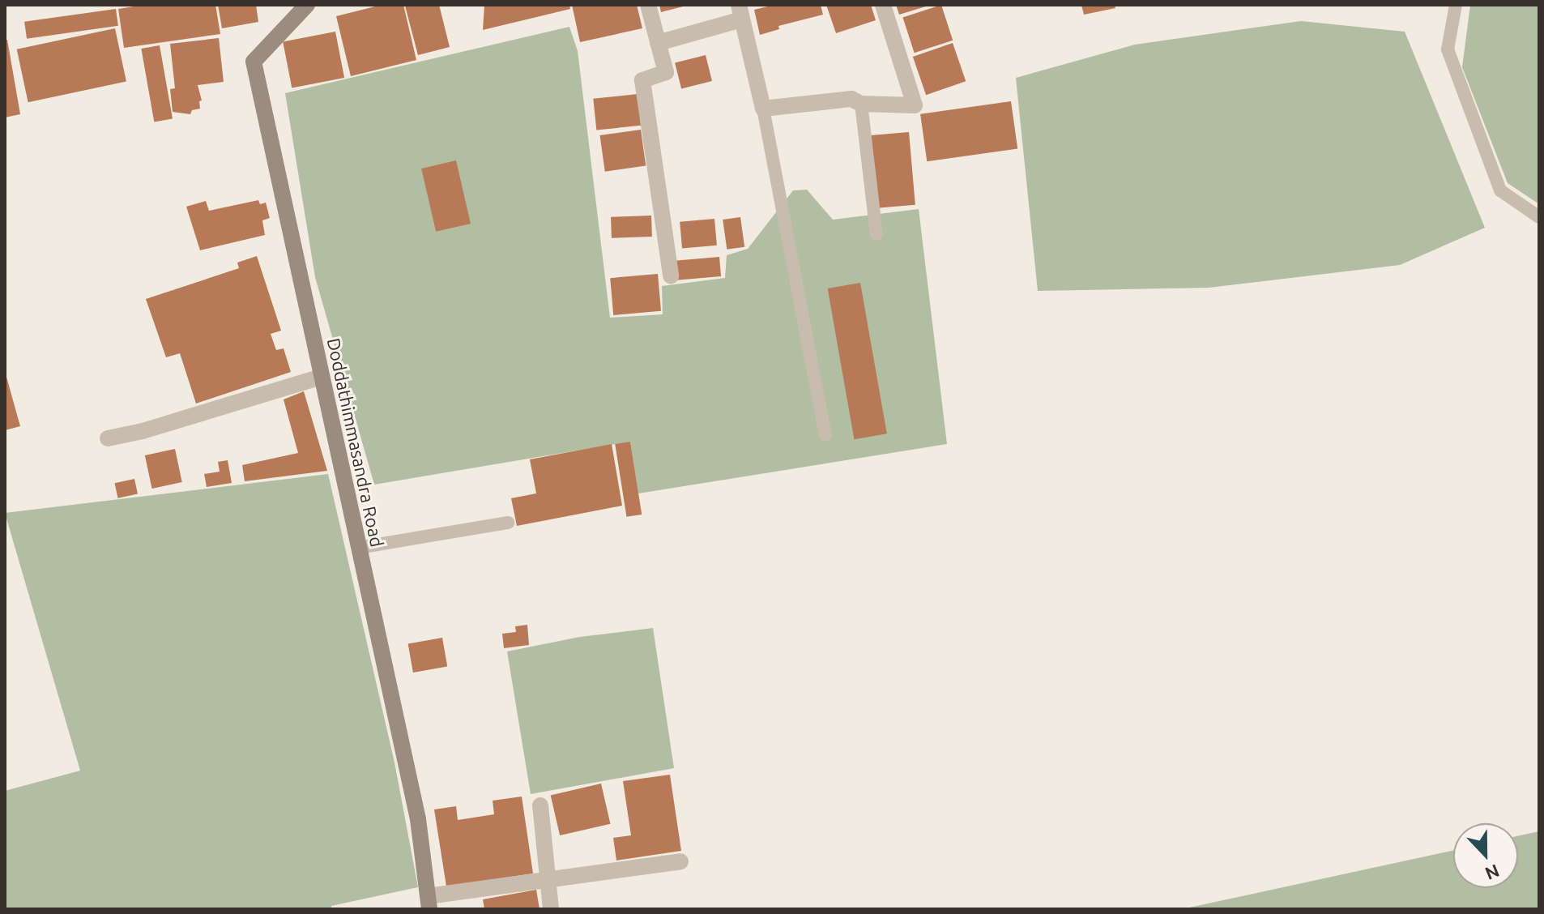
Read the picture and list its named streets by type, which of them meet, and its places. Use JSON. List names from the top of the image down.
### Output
{
  "streets": {
    "street": ["Doddathimmasandra Road"]
  },
  "north": "bottom"
}
